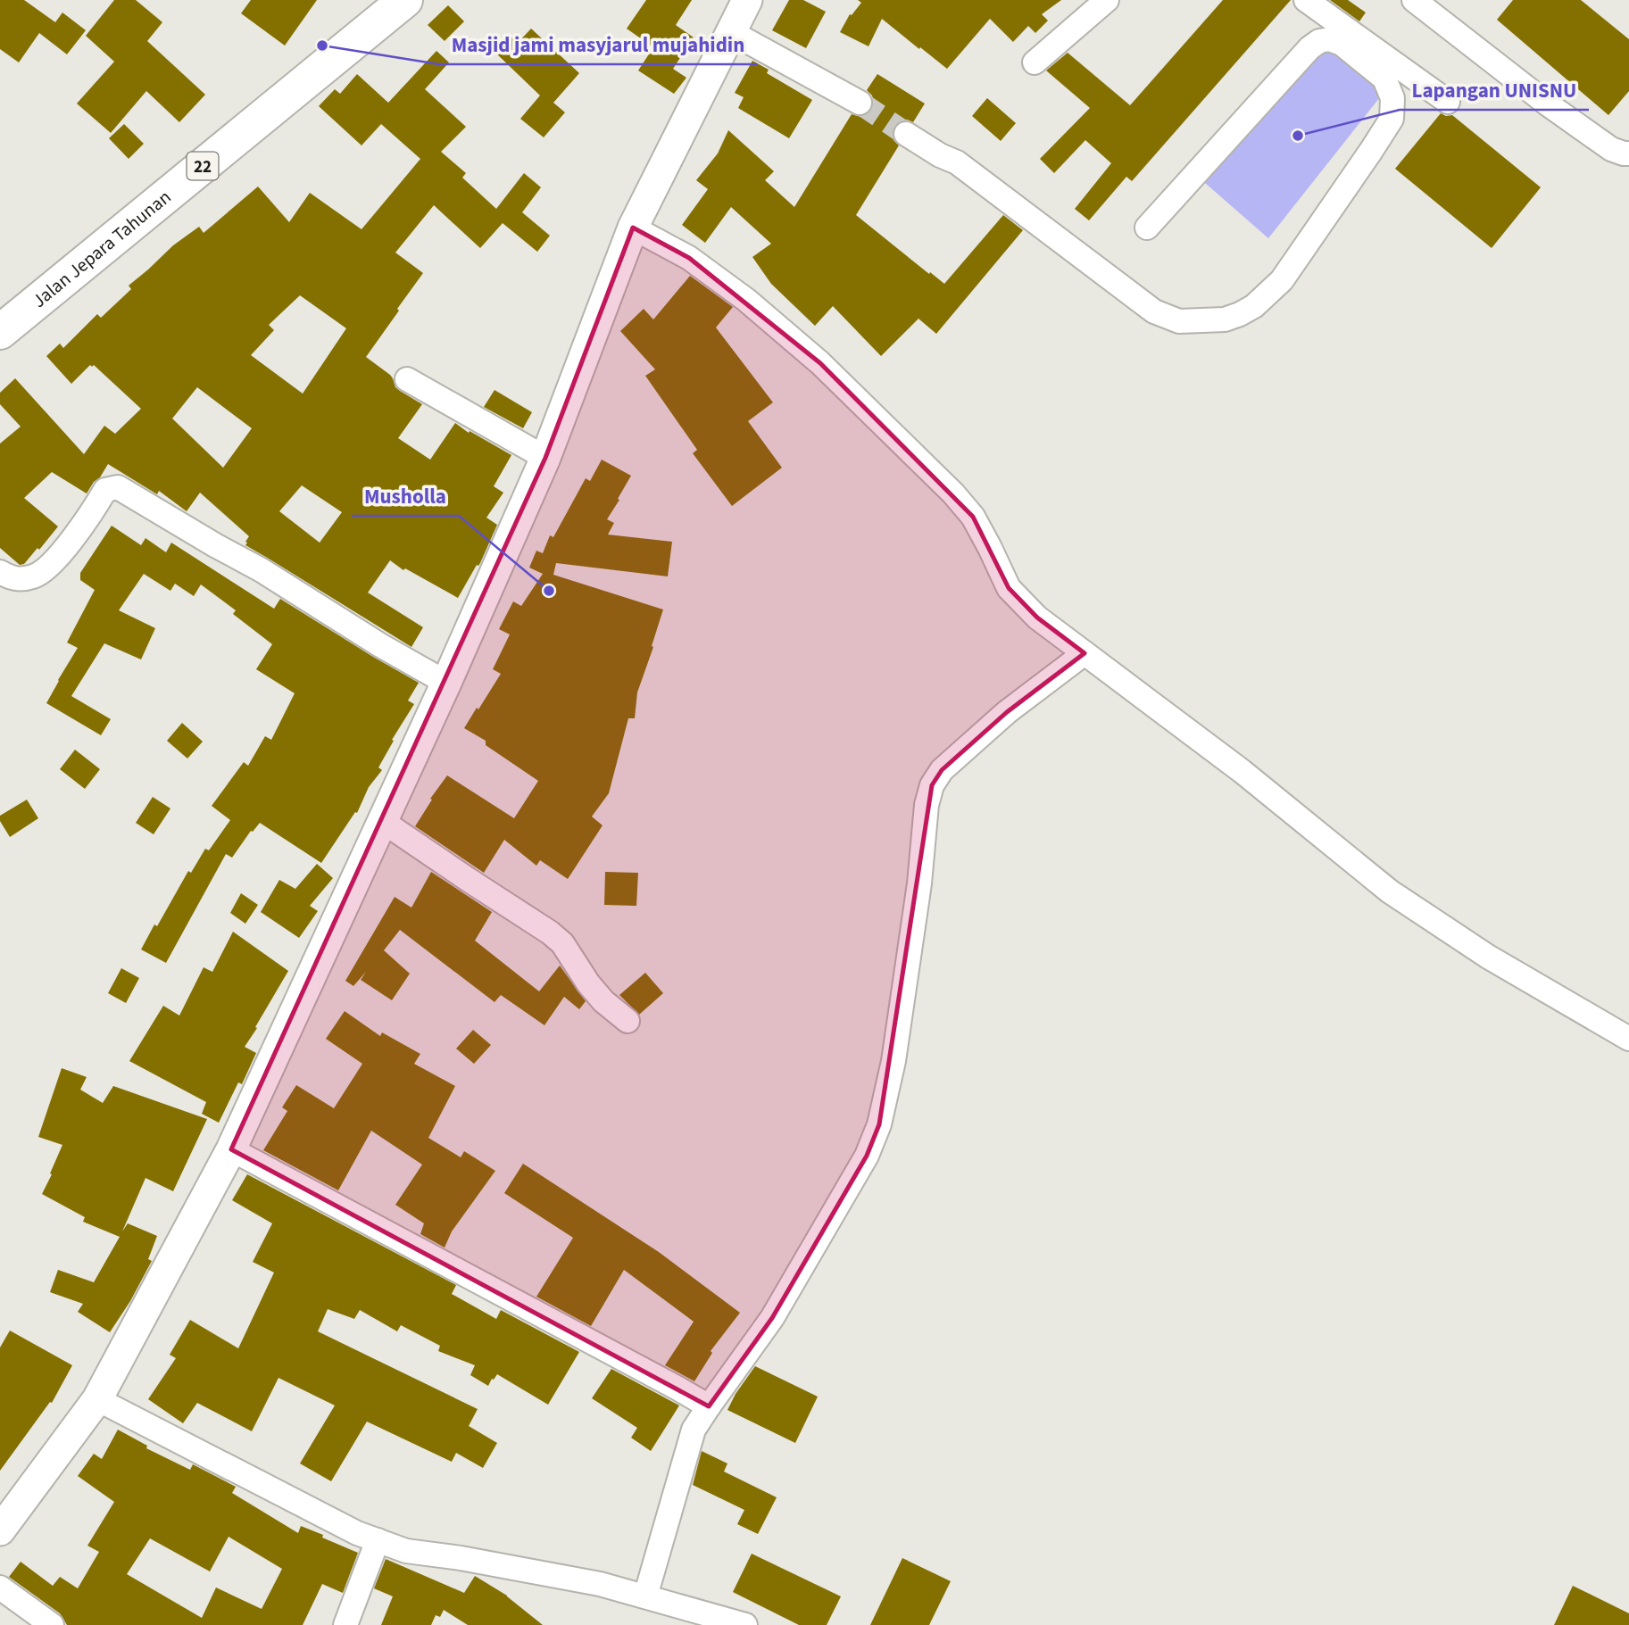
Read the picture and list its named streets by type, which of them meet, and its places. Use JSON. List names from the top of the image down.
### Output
{
  "streets": {
    "highway": ["22", "Jalan Jepara Tahunan"]
  },
  "places": ["Masjid jami masyjarul mujahidin", "Lapangan UNISNU", "Musholla"]
}
